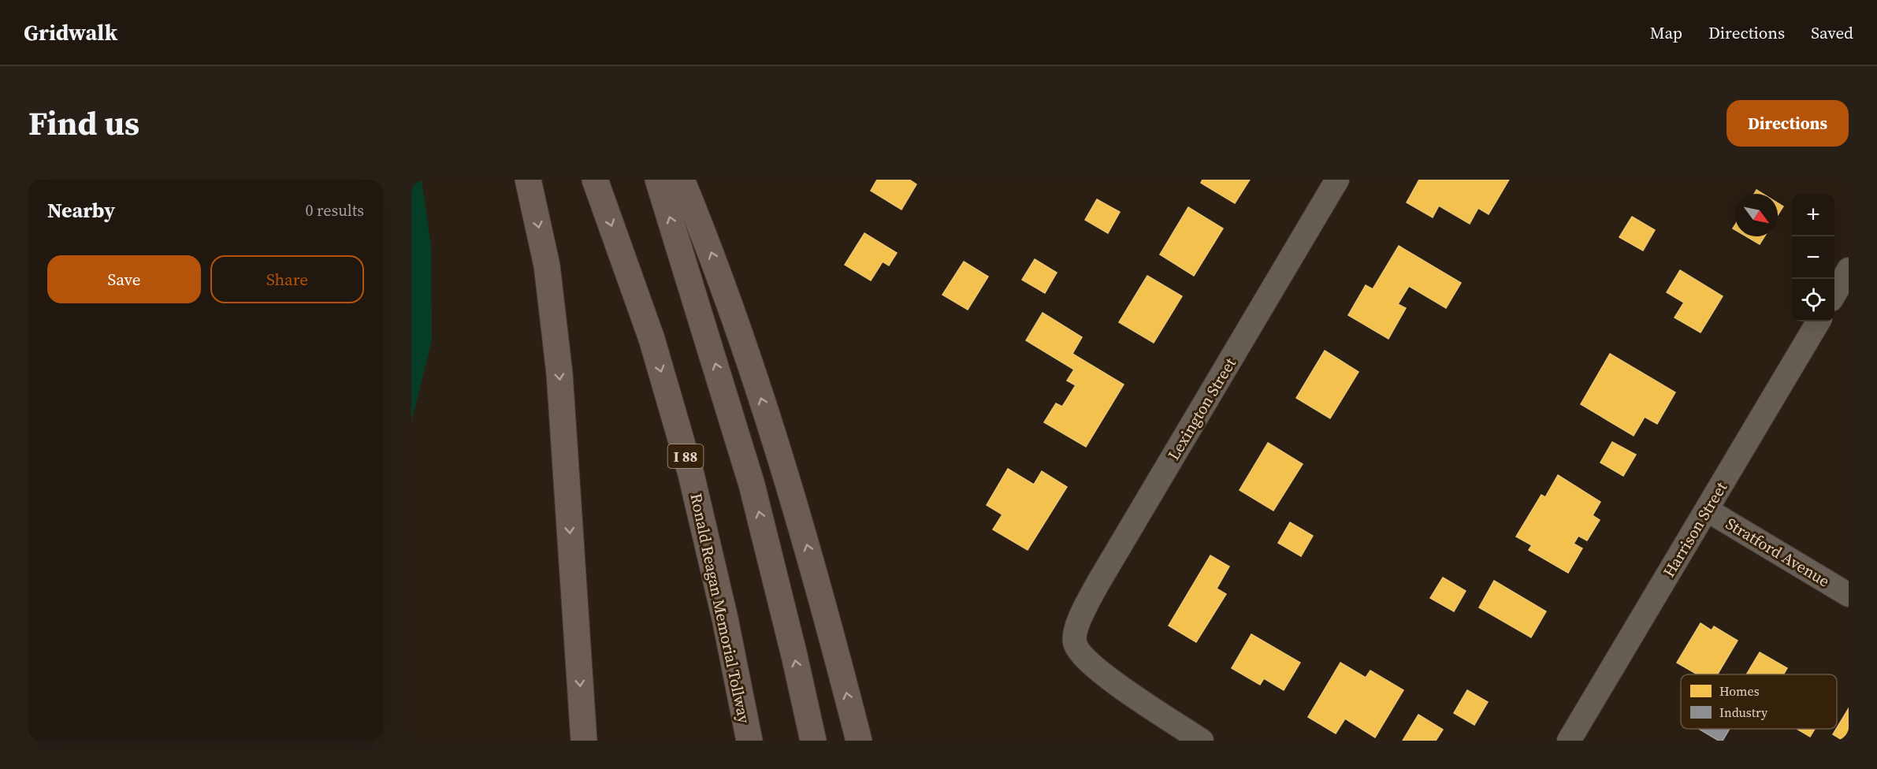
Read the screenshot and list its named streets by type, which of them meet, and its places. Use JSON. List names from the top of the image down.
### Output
{
  "streets": {
    "highway": ["I 88", "Ronald Reagan Memorial Tollway"],
    "street": ["Lexington Street", "Harrison Street", "Stratford Avenue"]
  },
  "crossings": [
    ["Harrison Street", "Stratford Avenue"]
  ],
  "legend": ["Homes", "Industry"],
  "north": "bottom right",
  "page": {
    "header": "Gridwalk",
    "nav": ["Map", "Directions", "Saved"],
    "title": "Find us",
    "buttons": [
      "Directions",
      ["Save", "Share"]
    ],
    "heading": ["Nearby", "0 results"],
    "map_buttons": ["+", "−"]
  }
}
